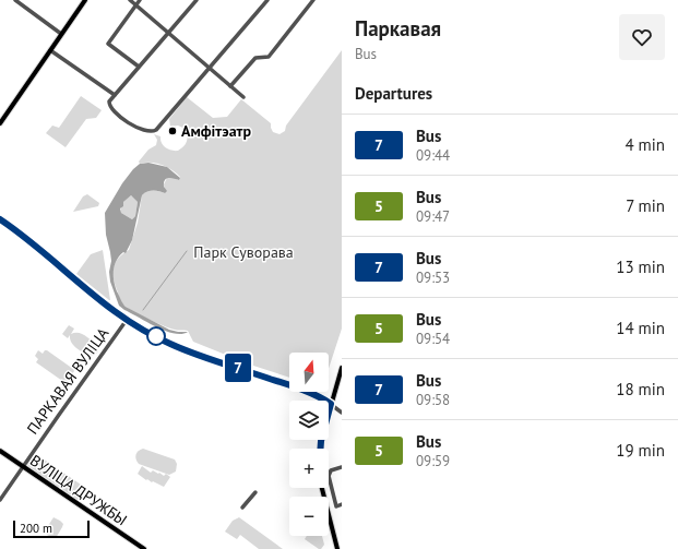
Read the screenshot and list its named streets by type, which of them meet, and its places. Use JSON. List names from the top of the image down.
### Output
{
  "streets": {
    "main road": ["ВУЛІЦА ДРУЖБЫ"],
    "street": ["ПАРКАВАЯ ВУЛІЦА"]
  },
  "crossings": [
    ["ПАРКАВАЯ ВУЛІЦА", "ВУЛІЦА ДРУЖБЫ"]
  ],
  "parks": ["Парк Суворава"],
  "places": ["Амфітэатр"],
  "lines": ["bus line 7"],
  "scale_bar": "200 m",
  "north": "top",
  "page": {
    "on_map": "7",
    "heading": [
      ["Паркавая", "Bus"],
      "Departures"
    ],
    "list": [
      {
        "mark": "7",
        "name": "Bus",
        "note": "09:44",
        "value": "4 min"
      },
      {
        "mark": "5",
        "name": "Bus",
        "note": "09:47",
        "value": "7 min"
      },
      {
        "mark": "7",
        "name": "Bus",
        "note": "09:53",
        "value": "13 min"
      },
      {
        "mark": "5",
        "name": "Bus",
        "note": "09:54",
        "value": "14 min"
      },
      {
        "mark": "7",
        "name": "Bus",
        "note": "09:58",
        "value": "18 min"
      },
      {
        "mark": "5",
        "name": "Bus",
        "note": "09:59",
        "value": "19 min"
      }
    ],
    "map_buttons": ["+", "−"],
    "scale": "200 m"
  }
}
